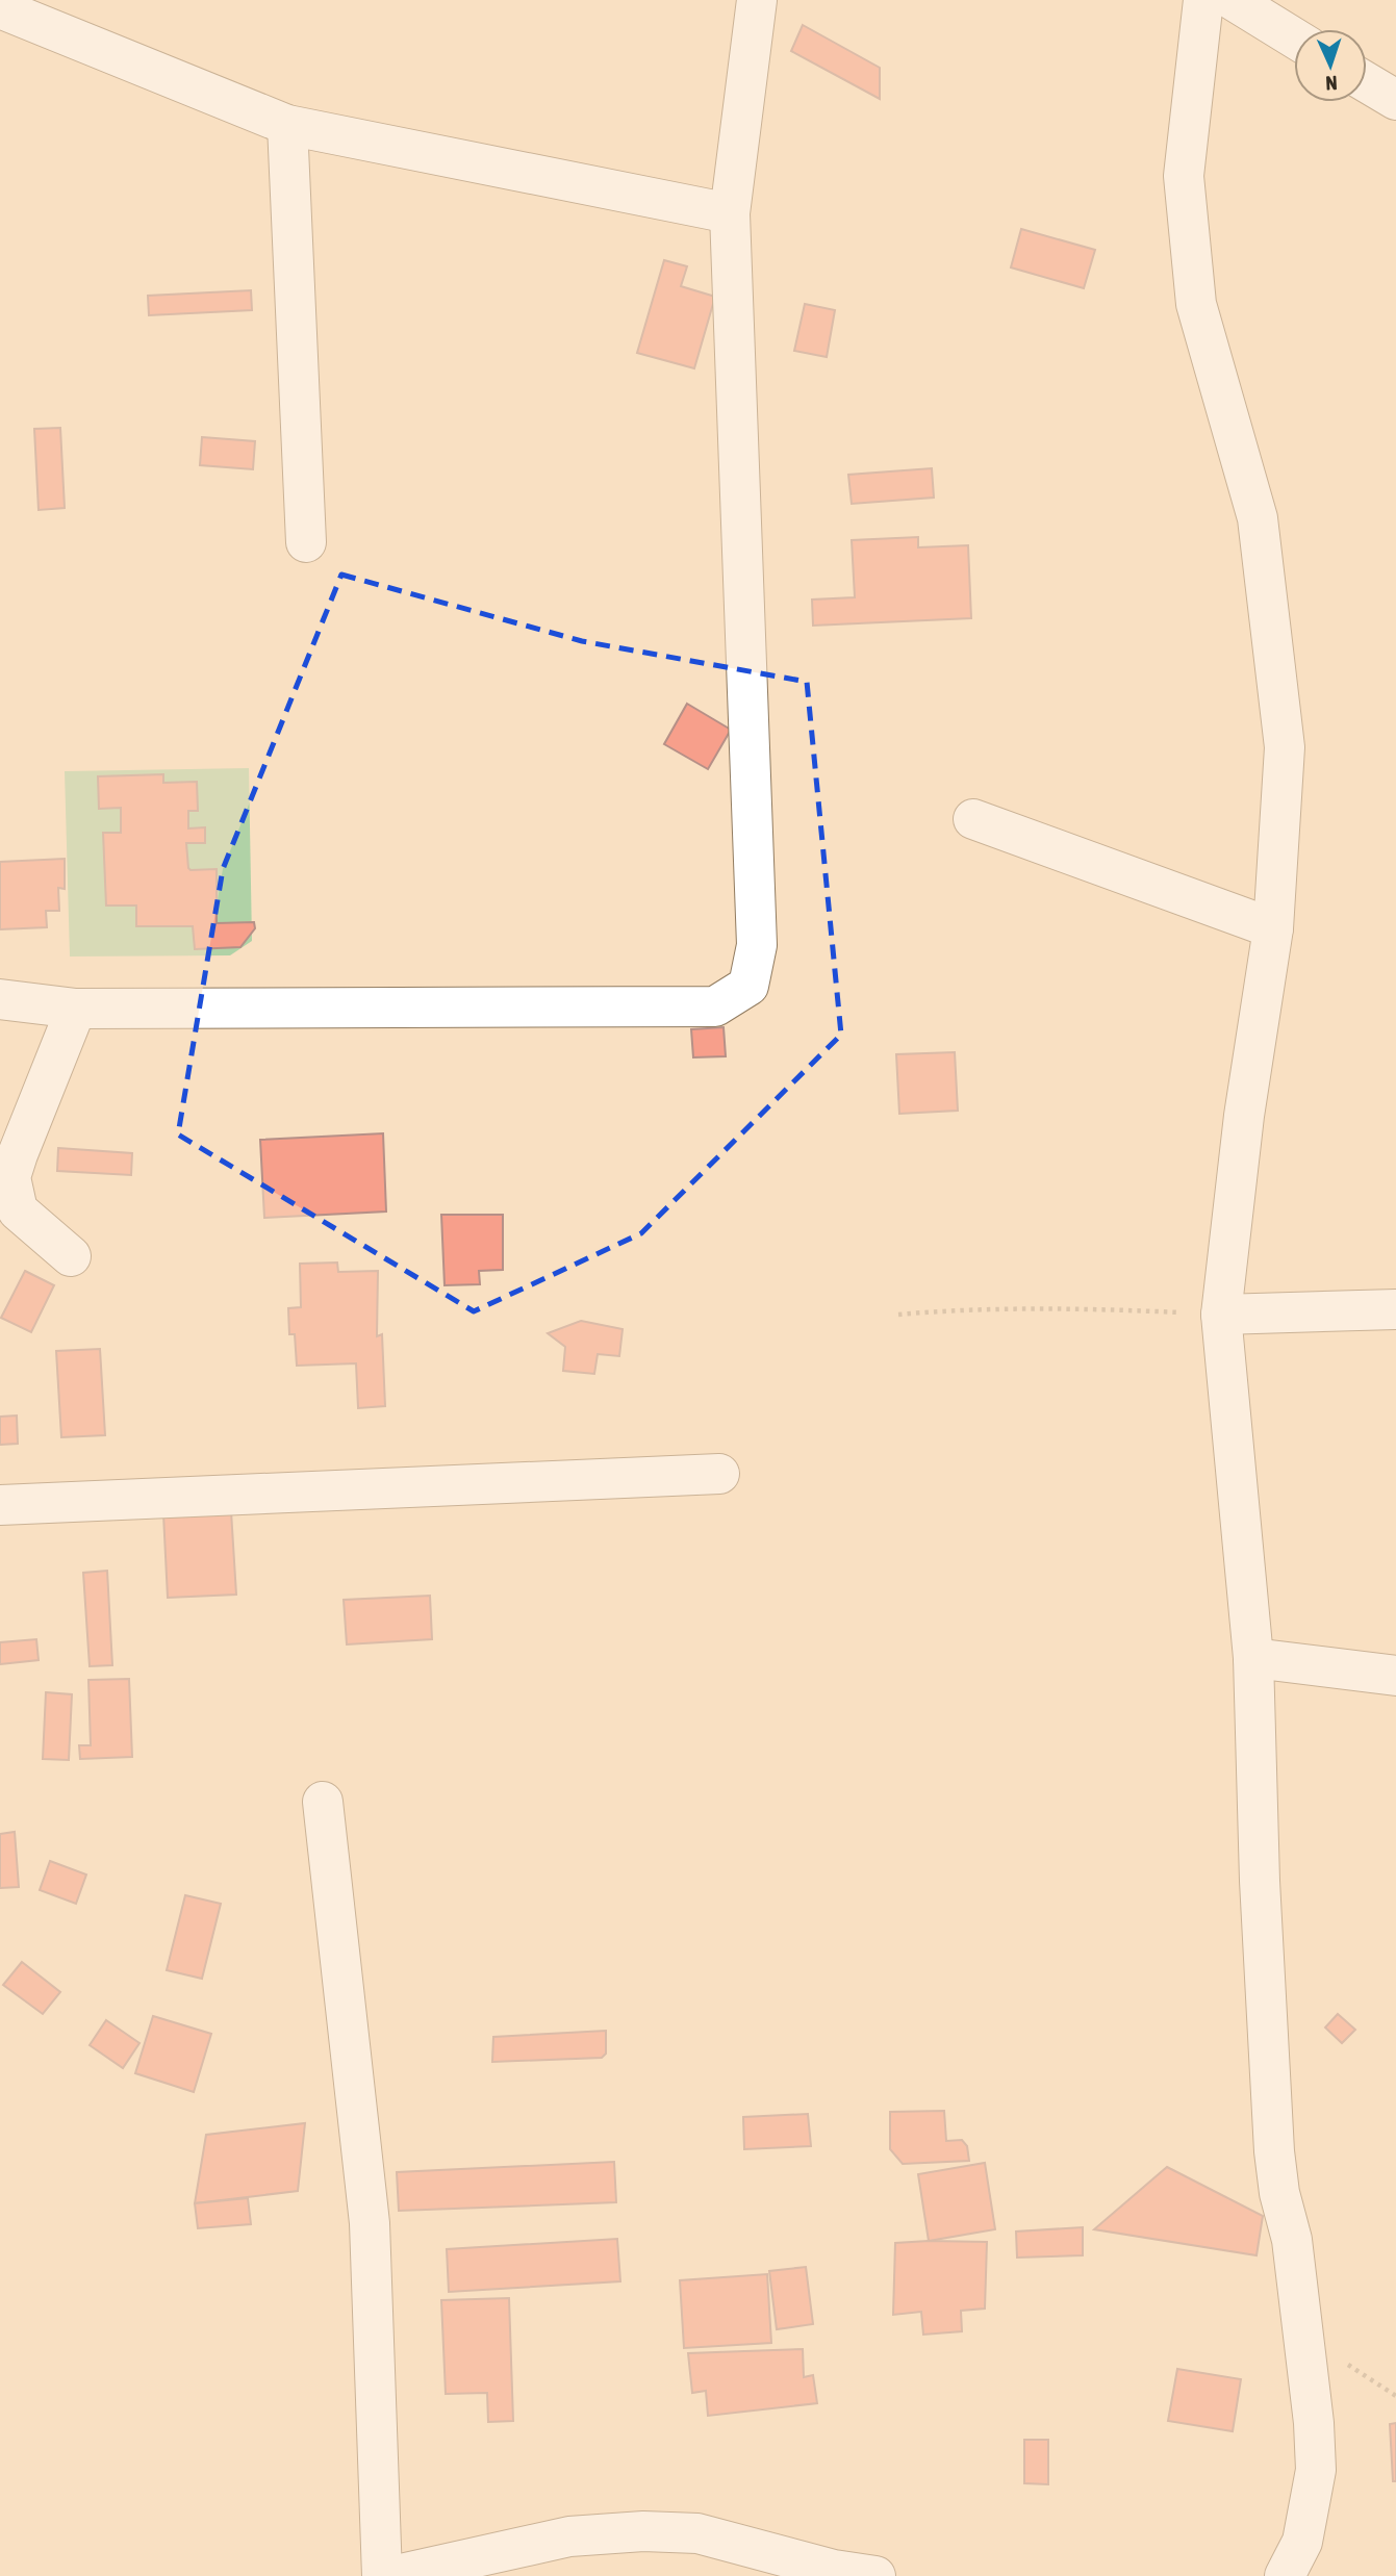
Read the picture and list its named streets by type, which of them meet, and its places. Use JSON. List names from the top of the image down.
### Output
{
  "north": "bottom"
}
